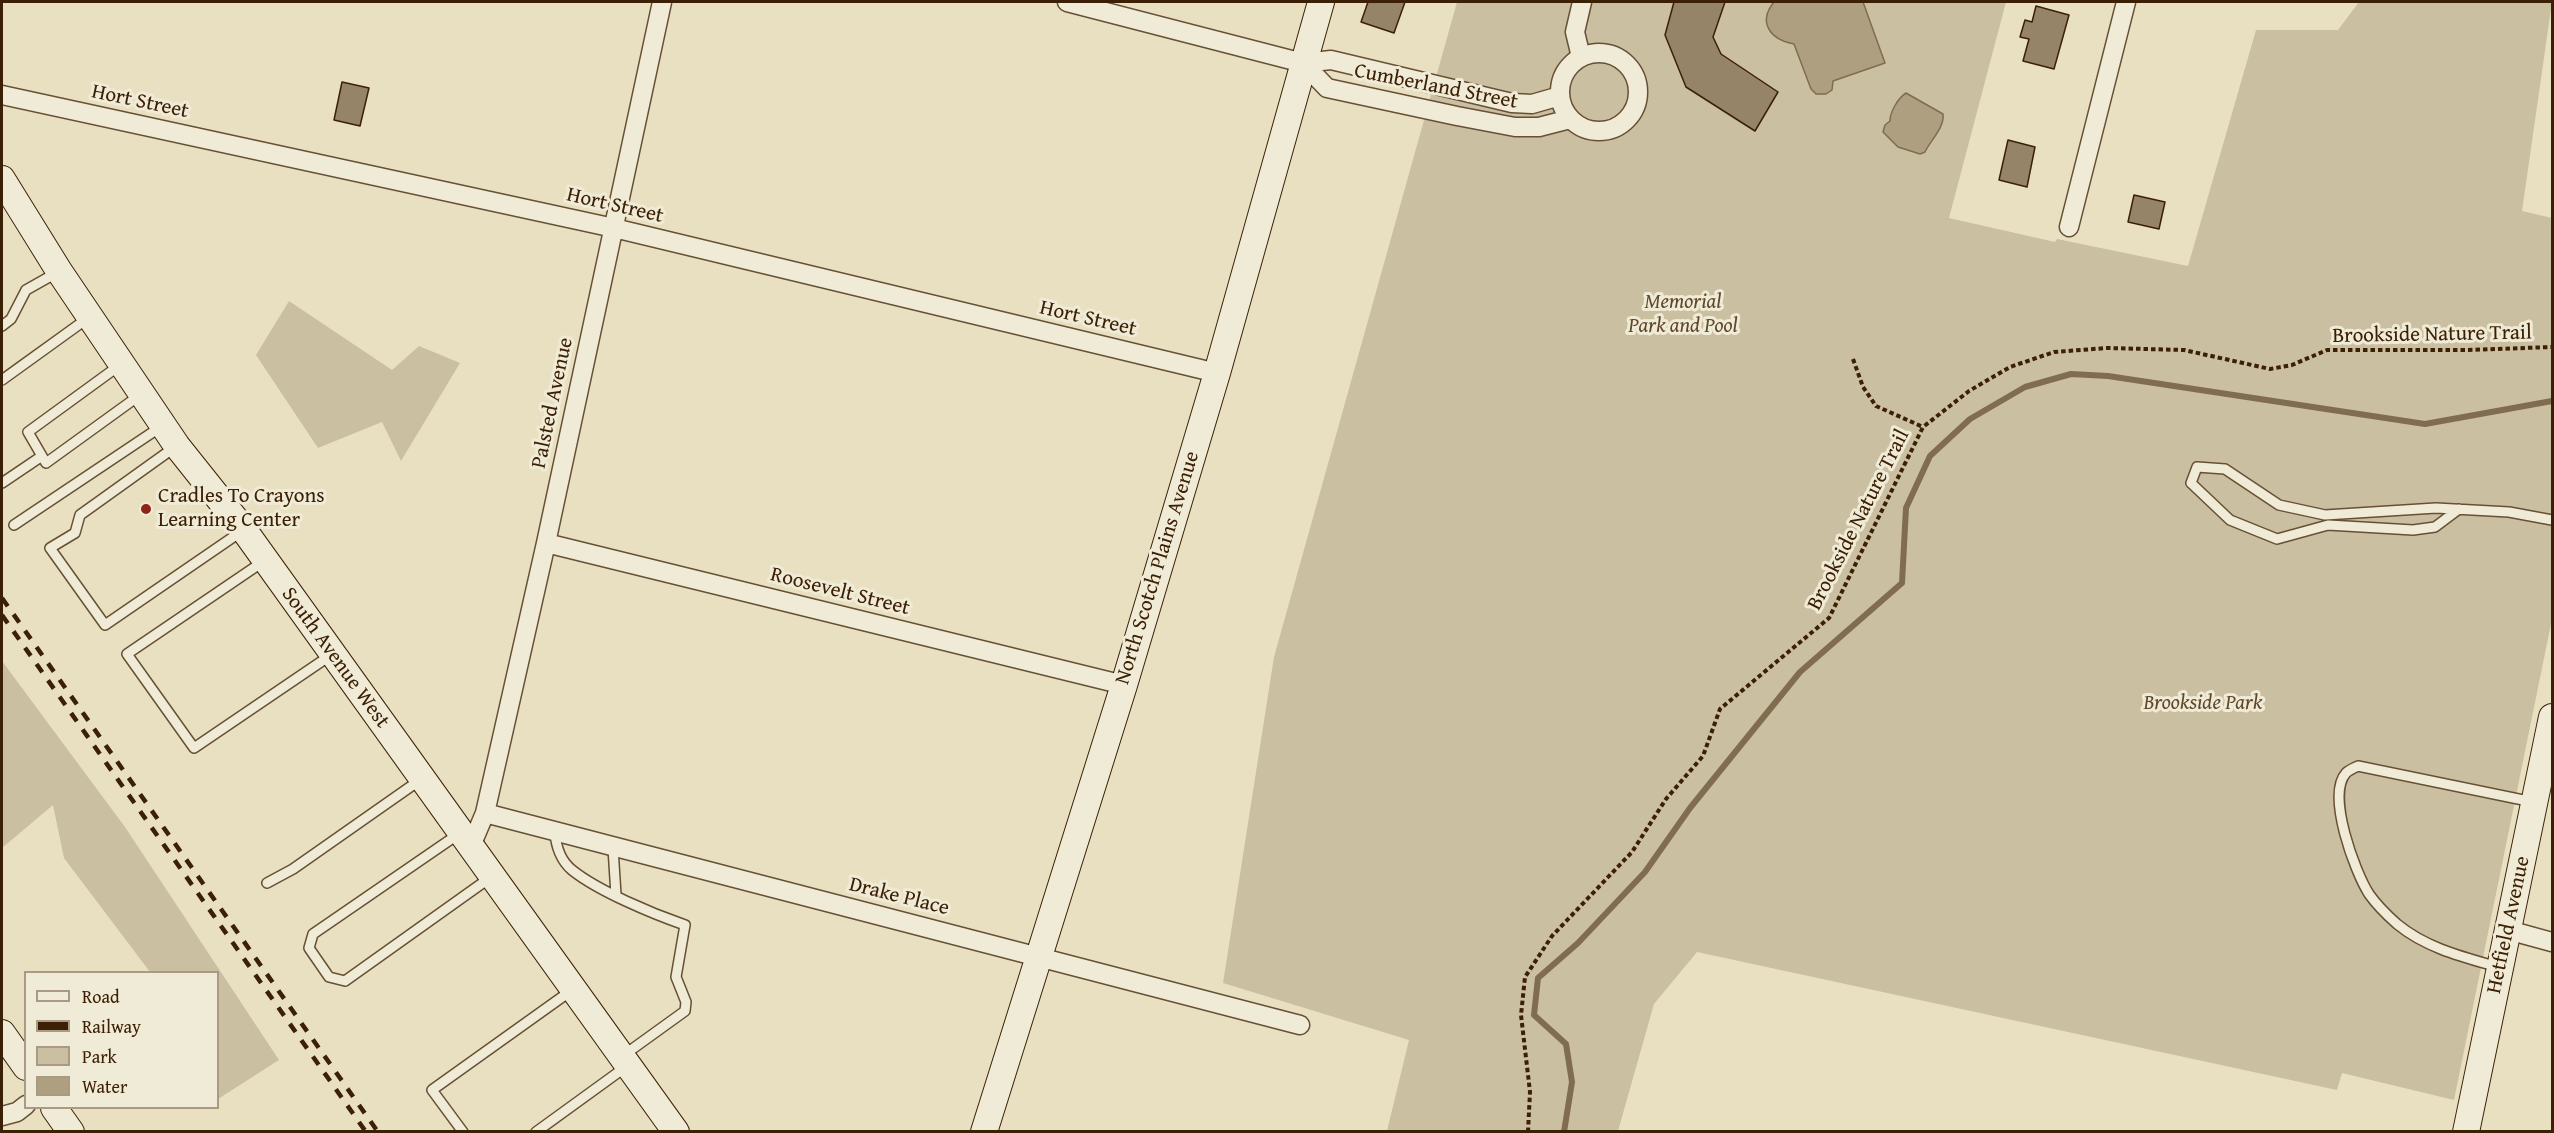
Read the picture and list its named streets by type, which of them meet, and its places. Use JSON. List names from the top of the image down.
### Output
{
  "streets": {
    "street": [
      "Cumberland Street",
      "Hort Street",
      "Palsted Avenue",
      "North Scotch Plains Avenue",
      "Roosevelt Street",
      "South Avenue West",
      "Drake Place",
      "Hetfield Avenue"
    ],
    "path": ["Brookside Nature Trail"]
  },
  "crossings": [
    ["Cumberland Street", "North Scotch Plains Avenue"],
    ["Hort Street", "Palsted Avenue"],
    ["Hort Street", "North Scotch Plains Avenue"],
    ["Palsted Avenue", "Roosevelt Street"],
    ["Palsted Avenue", "South Avenue West"],
    ["Palsted Avenue", "Drake Place"],
    ["North Scotch Plains Avenue", "Roosevelt Street"],
    ["North Scotch Plains Avenue", "Drake Place"]
  ],
  "parks": ["Memorial Park and Pool", "Brookside Park"],
  "places": ["Cradles To Crayons Learning Center"],
  "legend": [
    "Road",
    "Railway",
    "Park",
    "Water"
  ]
}
